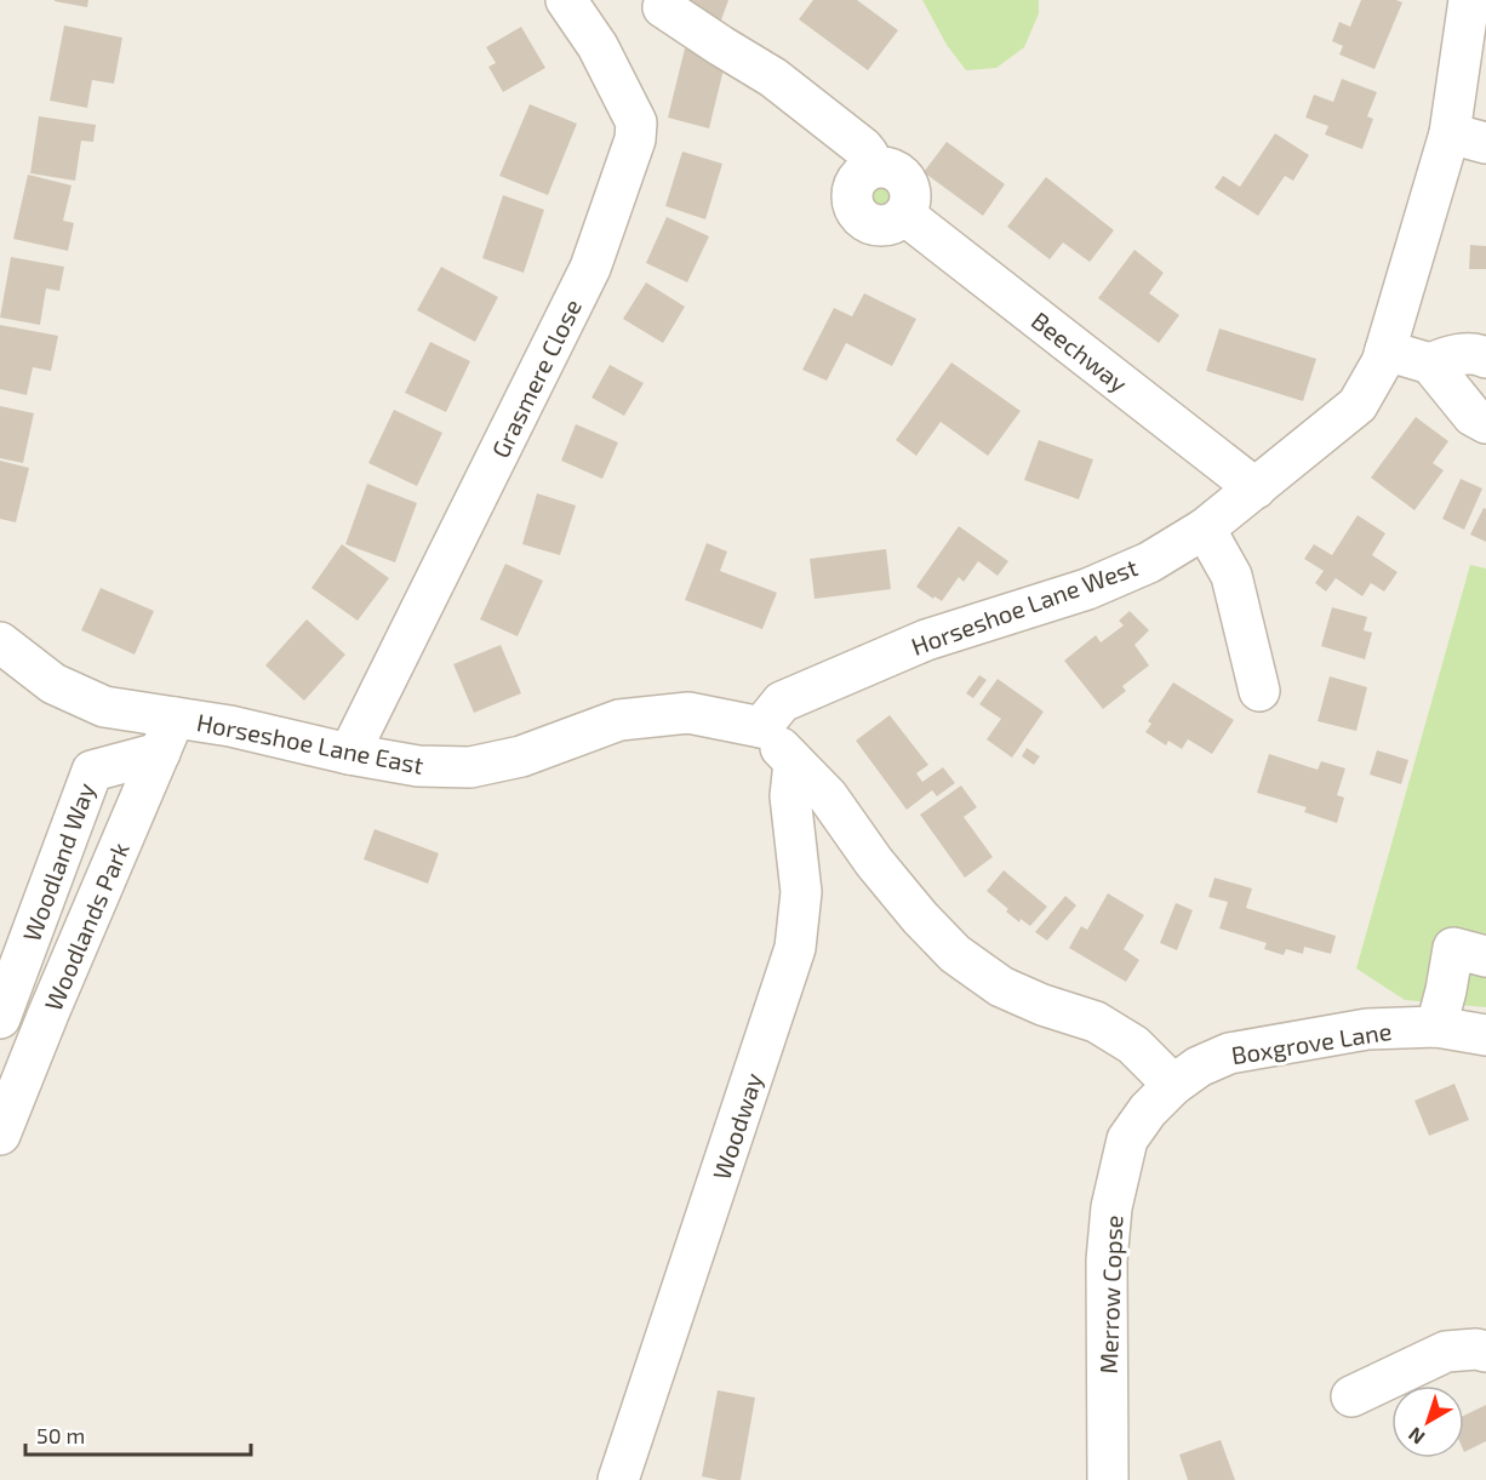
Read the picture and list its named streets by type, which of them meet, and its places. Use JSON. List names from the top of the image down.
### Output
{
  "streets": {
    "street": [
      "Beechway",
      "Grasmere Close",
      "Horseshoe Lane West",
      "Horseshoe Lane East",
      "Woodland Way",
      "Woodlands Park",
      "Boxgrove Lane",
      "Woodway",
      "Merrow Copse"
    ]
  },
  "crossings": [
    ["Beechway", "Horseshoe Lane West"],
    ["Grasmere Close", "Horseshoe Lane East"],
    ["Horseshoe Lane West", "Horseshoe Lane East"],
    ["Horseshoe Lane East", "Woodland Way"],
    ["Horseshoe Lane East", "Woodlands Park"],
    ["Woodland Way", "Woodlands Park"],
    ["Boxgrove Lane", "Merrow Copse"]
  ],
  "scale_bar": "50 m",
  "north": "bottom left"
}
